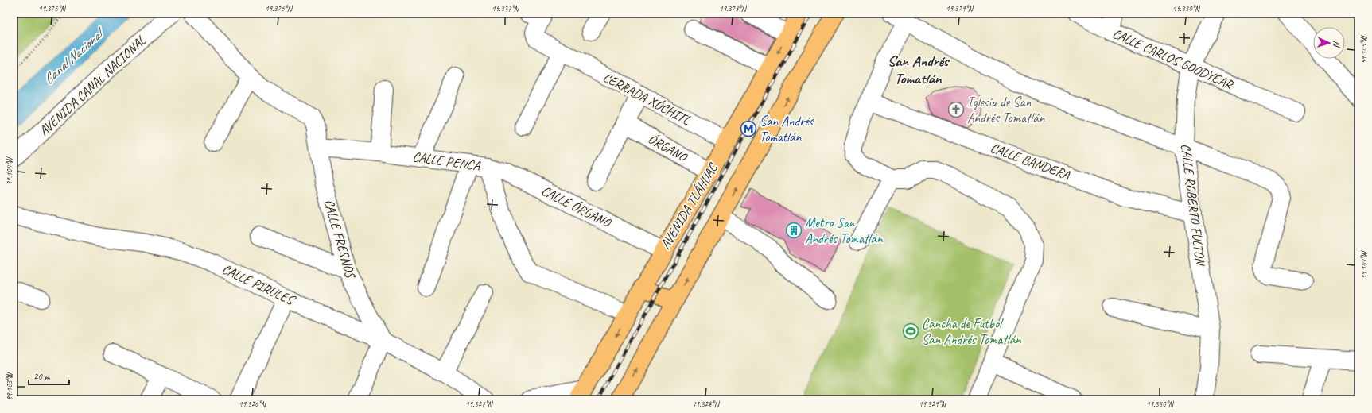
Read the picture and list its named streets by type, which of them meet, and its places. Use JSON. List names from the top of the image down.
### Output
{
  "streets": {
    "main road": ["AVENIDA TLÁHUAC"],
    "street": [
      "CALLE CARLOS GOODYEAR",
      "AVENIDA CANAL NACIONAL",
      "CERRADA XÓCHITL",
      "ÓRGANO",
      "CALLE PENCA",
      "CALLE BANDERA",
      "CALLE ROBERTO FULTON",
      "CALLE ÓRGANO",
      "CALLE FRESNOS",
      "CALLE PIRULES"
    ]
  },
  "crossings": [
    ["CALLE CARLOS GOODYEAR", "CALLE ROBERTO FULTON"],
    ["CERRADA XÓCHITL", "AVENIDA TLÁHUAC"],
    ["ÓRGANO", "AVENIDA TLÁHUAC"],
    ["CALLE PENCA", "CALLE ÓRGANO"],
    ["CALLE PENCA", "AVENIDA TLÁHUAC"],
    ["CALLE PENCA", "CALLE FRESNOS"],
    ["CALLE BANDERA", "CALLE ROBERTO FULTON"],
    ["CALLE ÓRGANO", "AVENIDA TLÁHUAC"],
    ["CALLE FRESNOS", "CALLE PIRULES"]
  ],
  "districts": ["San Andrés Tomatlán"],
  "water": ["Canal Nacional"],
  "places": {
    "church": ["Iglesia de San Andrés Tomatlán"],
    "metro station": ["San Andrés Tomatlán"],
    "building": ["Metro San Andrés Tomatlán"],
    "sports": ["Cancha de Futbol San Andrés Tomatlán"]
  },
  "scale_bar": "20 m",
  "north": "right",
  "coordinates": [
    "19.325°N",
    "19.326°N",
    "19.327°N",
    "19.328°N",
    "19.329°N",
    "19.330°N",
    "99.105°W",
    "99.104°W",
    "99.103°W"
  ]
}
